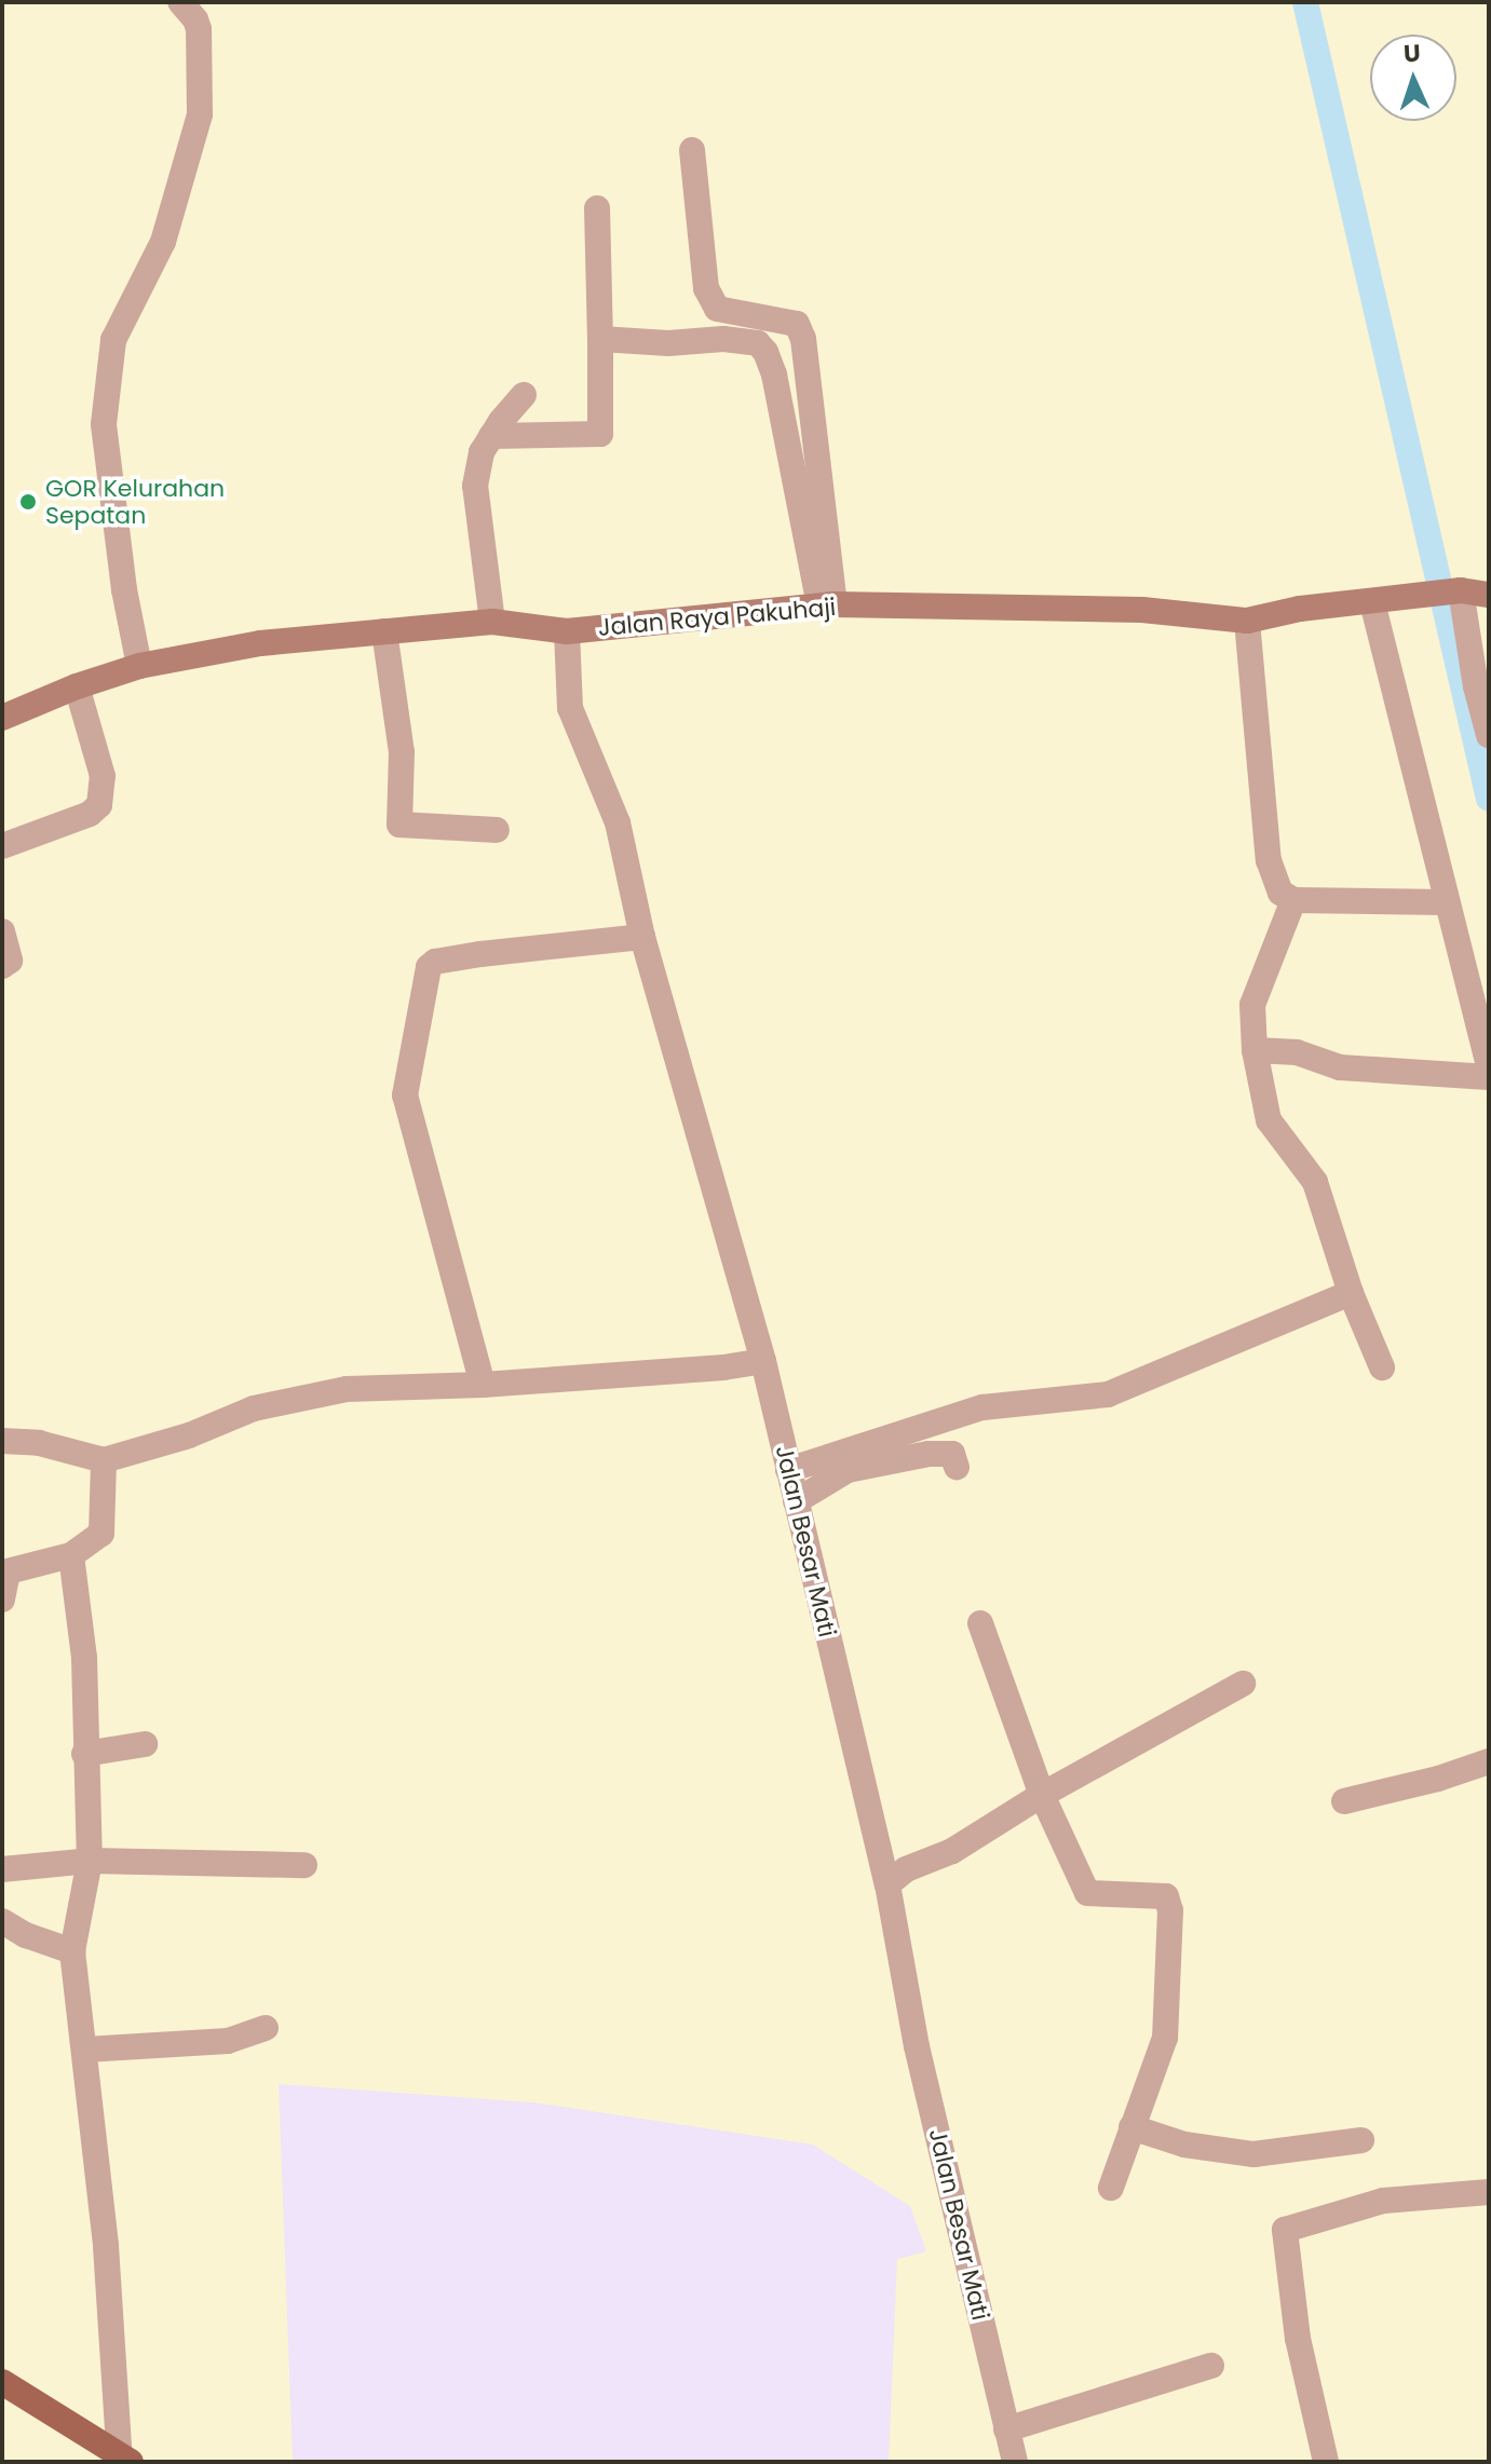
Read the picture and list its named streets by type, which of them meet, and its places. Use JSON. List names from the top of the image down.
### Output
{
  "streets": {
    "street": ["Jalan Raya Pakuhaji", "Jalan Besar Mati"]
  },
  "crossings": [
    ["Jalan Raya Pakuhaji", "Jalan Besar Mati"]
  ],
  "places": ["GOR Kelurahan Sepatan"],
  "north": "top"
}
